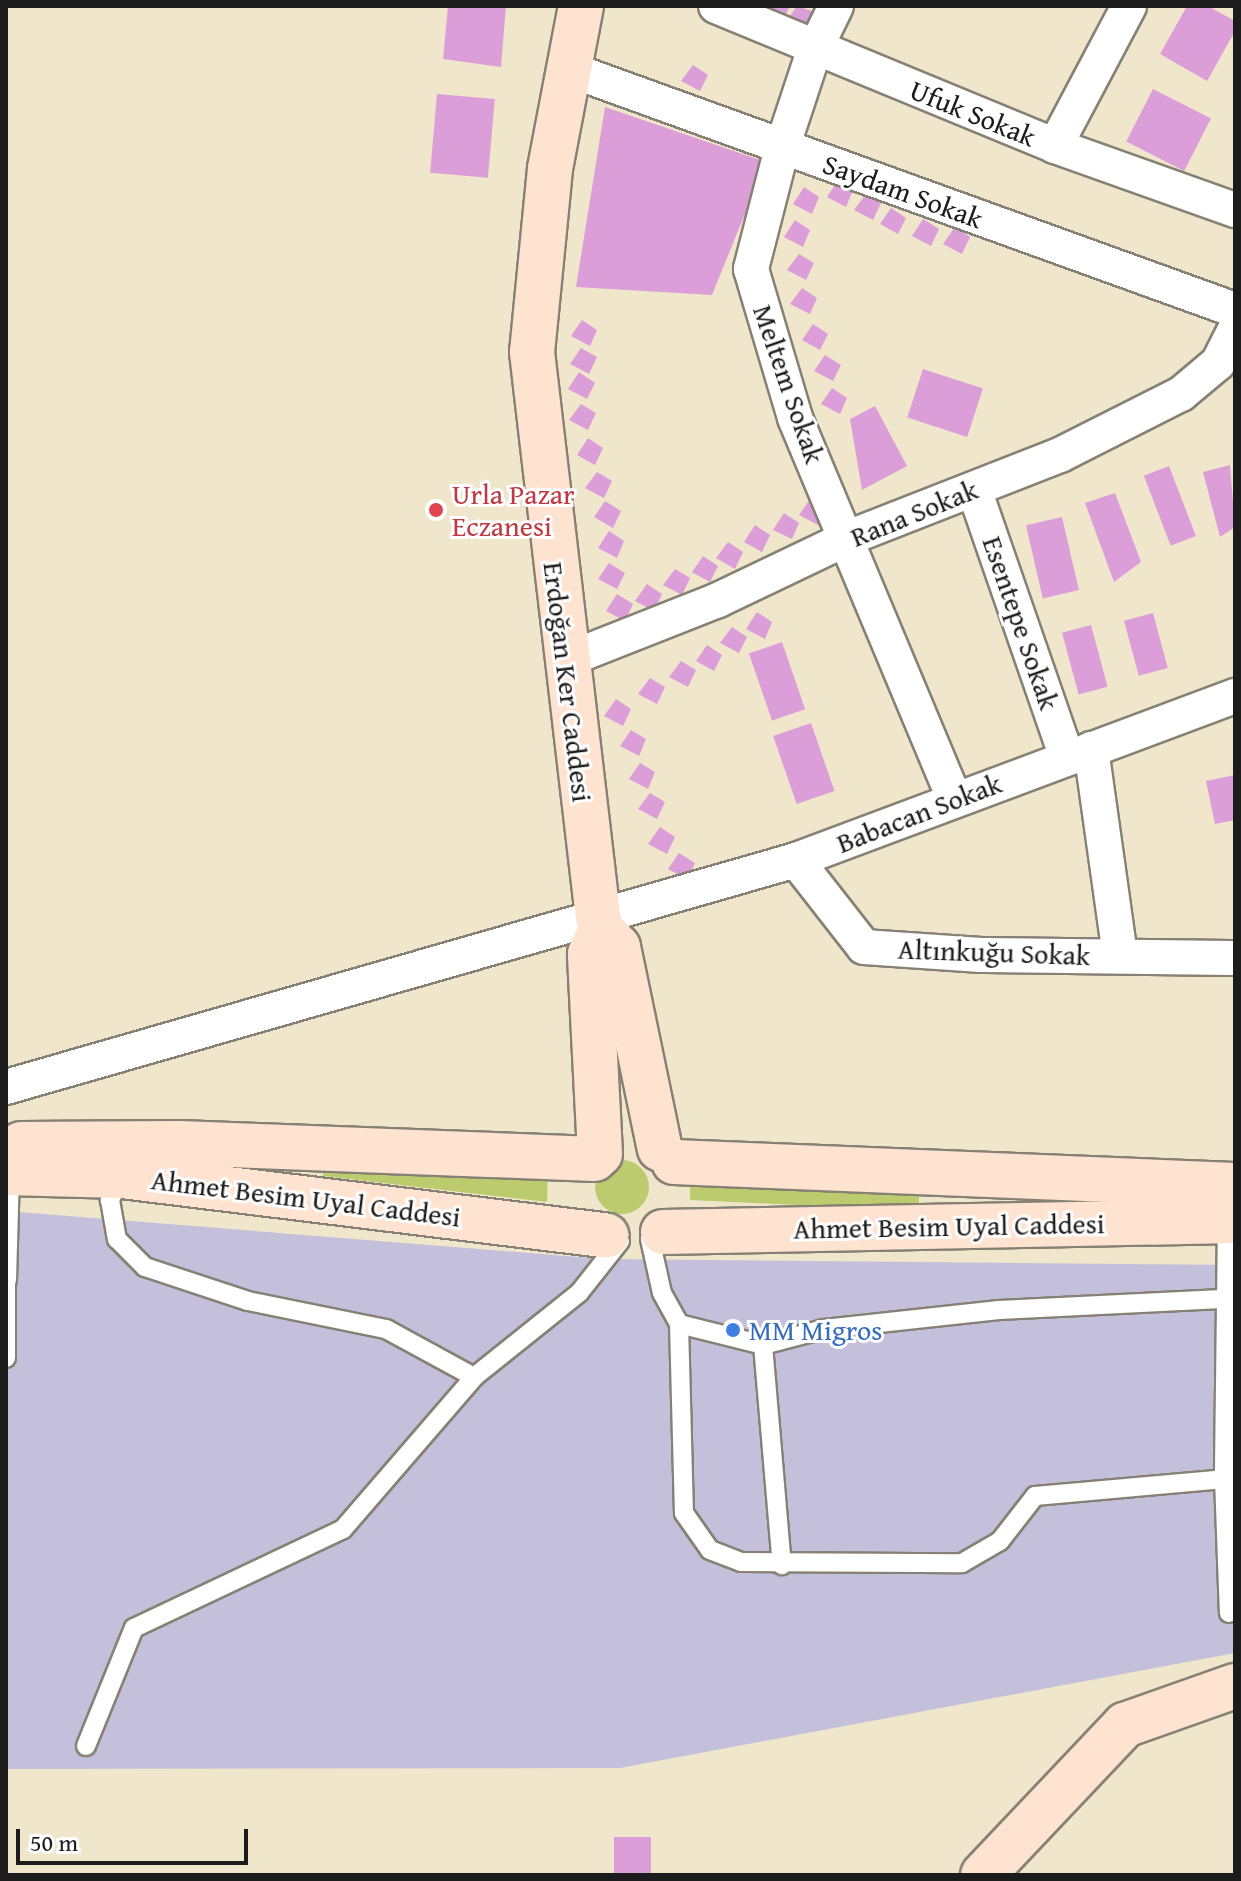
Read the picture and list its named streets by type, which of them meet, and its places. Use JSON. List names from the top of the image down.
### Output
{
  "streets": {
    "main road": ["Erdoğan Ker Caddesi", "Ahmet Besim Uyal Caddesi"],
    "street": [
      "Ufuk Sokak",
      "Saydam Sokak",
      "Meltem Sokak",
      "Rana Sokak",
      "Esentepe Sokak",
      "Babacan Sokak",
      "Altınkuğu Sokak"
    ]
  },
  "crossings": [
    ["Ufuk Sokak", "Meltem Sokak"],
    ["Saydam Sokak", "Meltem Sokak"],
    ["Saydam Sokak", "Erdoğan Ker Caddesi"],
    ["Meltem Sokak", "Rana Sokak"],
    ["Meltem Sokak", "Babacan Sokak"],
    ["Rana Sokak", "Esentepe Sokak"],
    ["Rana Sokak", "Erdoğan Ker Caddesi"],
    ["Esentepe Sokak", "Babacan Sokak"],
    ["Esentepe Sokak", "Altınkuğu Sokak"],
    ["Erdoğan Ker Caddesi", "Babacan Sokak"],
    ["Erdoğan Ker Caddesi", "Ahmet Besim Uyal Caddesi"],
    ["Babacan Sokak", "Altınkuğu Sokak"]
  ],
  "places": ["Urla Pazar Eczanesi", "MM Migros"],
  "scale_bar": "50 m"
}
